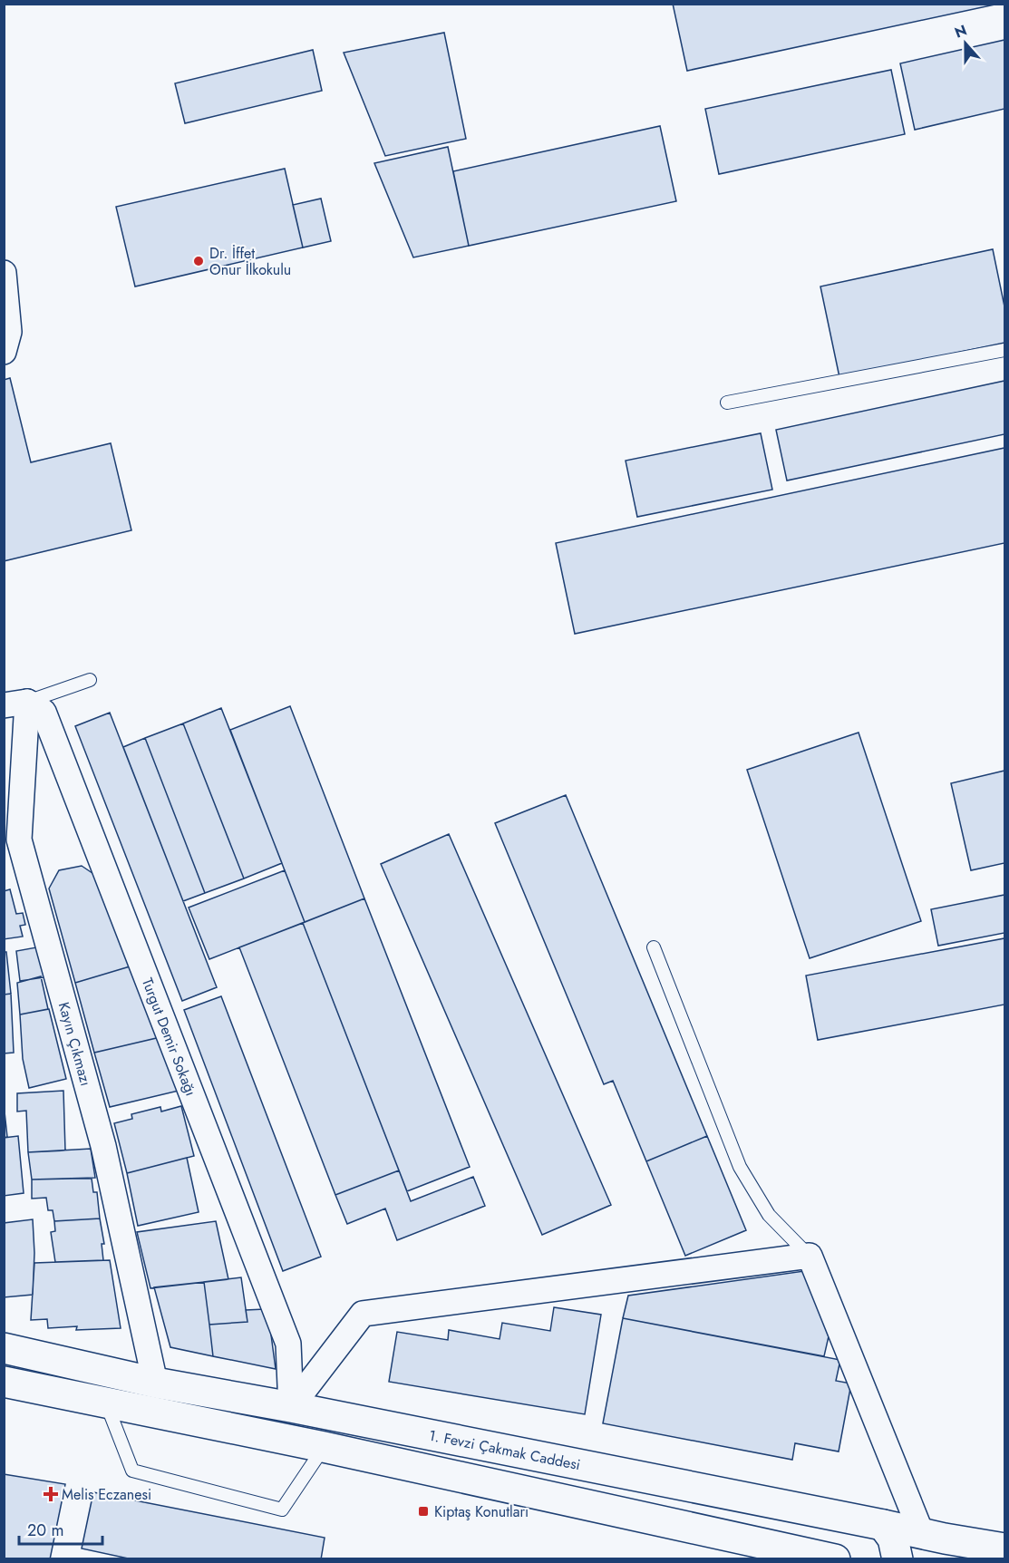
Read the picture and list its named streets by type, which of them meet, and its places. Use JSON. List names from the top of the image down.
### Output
{
  "streets": {
    "main road": ["1. Fevzi Çakmak Caddesi"],
    "street": ["Turgut Demir Sokağı", "Kayın Çıkmazı"]
  },
  "crossings": [
    ["Turgut Demir Sokağı", "Kayın Çıkmazı"],
    ["Turgut Demir Sokağı", "1. Fevzi Çakmak Caddesi"],
    ["Kayın Çıkmazı", "1. Fevzi Çakmak Caddesi"]
  ],
  "places": {
    "other": ["Dr. İffet Onur İlkokulu"],
    "health": ["Melis Eczanesi"],
    "transit": ["Kiptaş Konutları"]
  },
  "scale_bar": "20 m",
  "north": "top"
}
